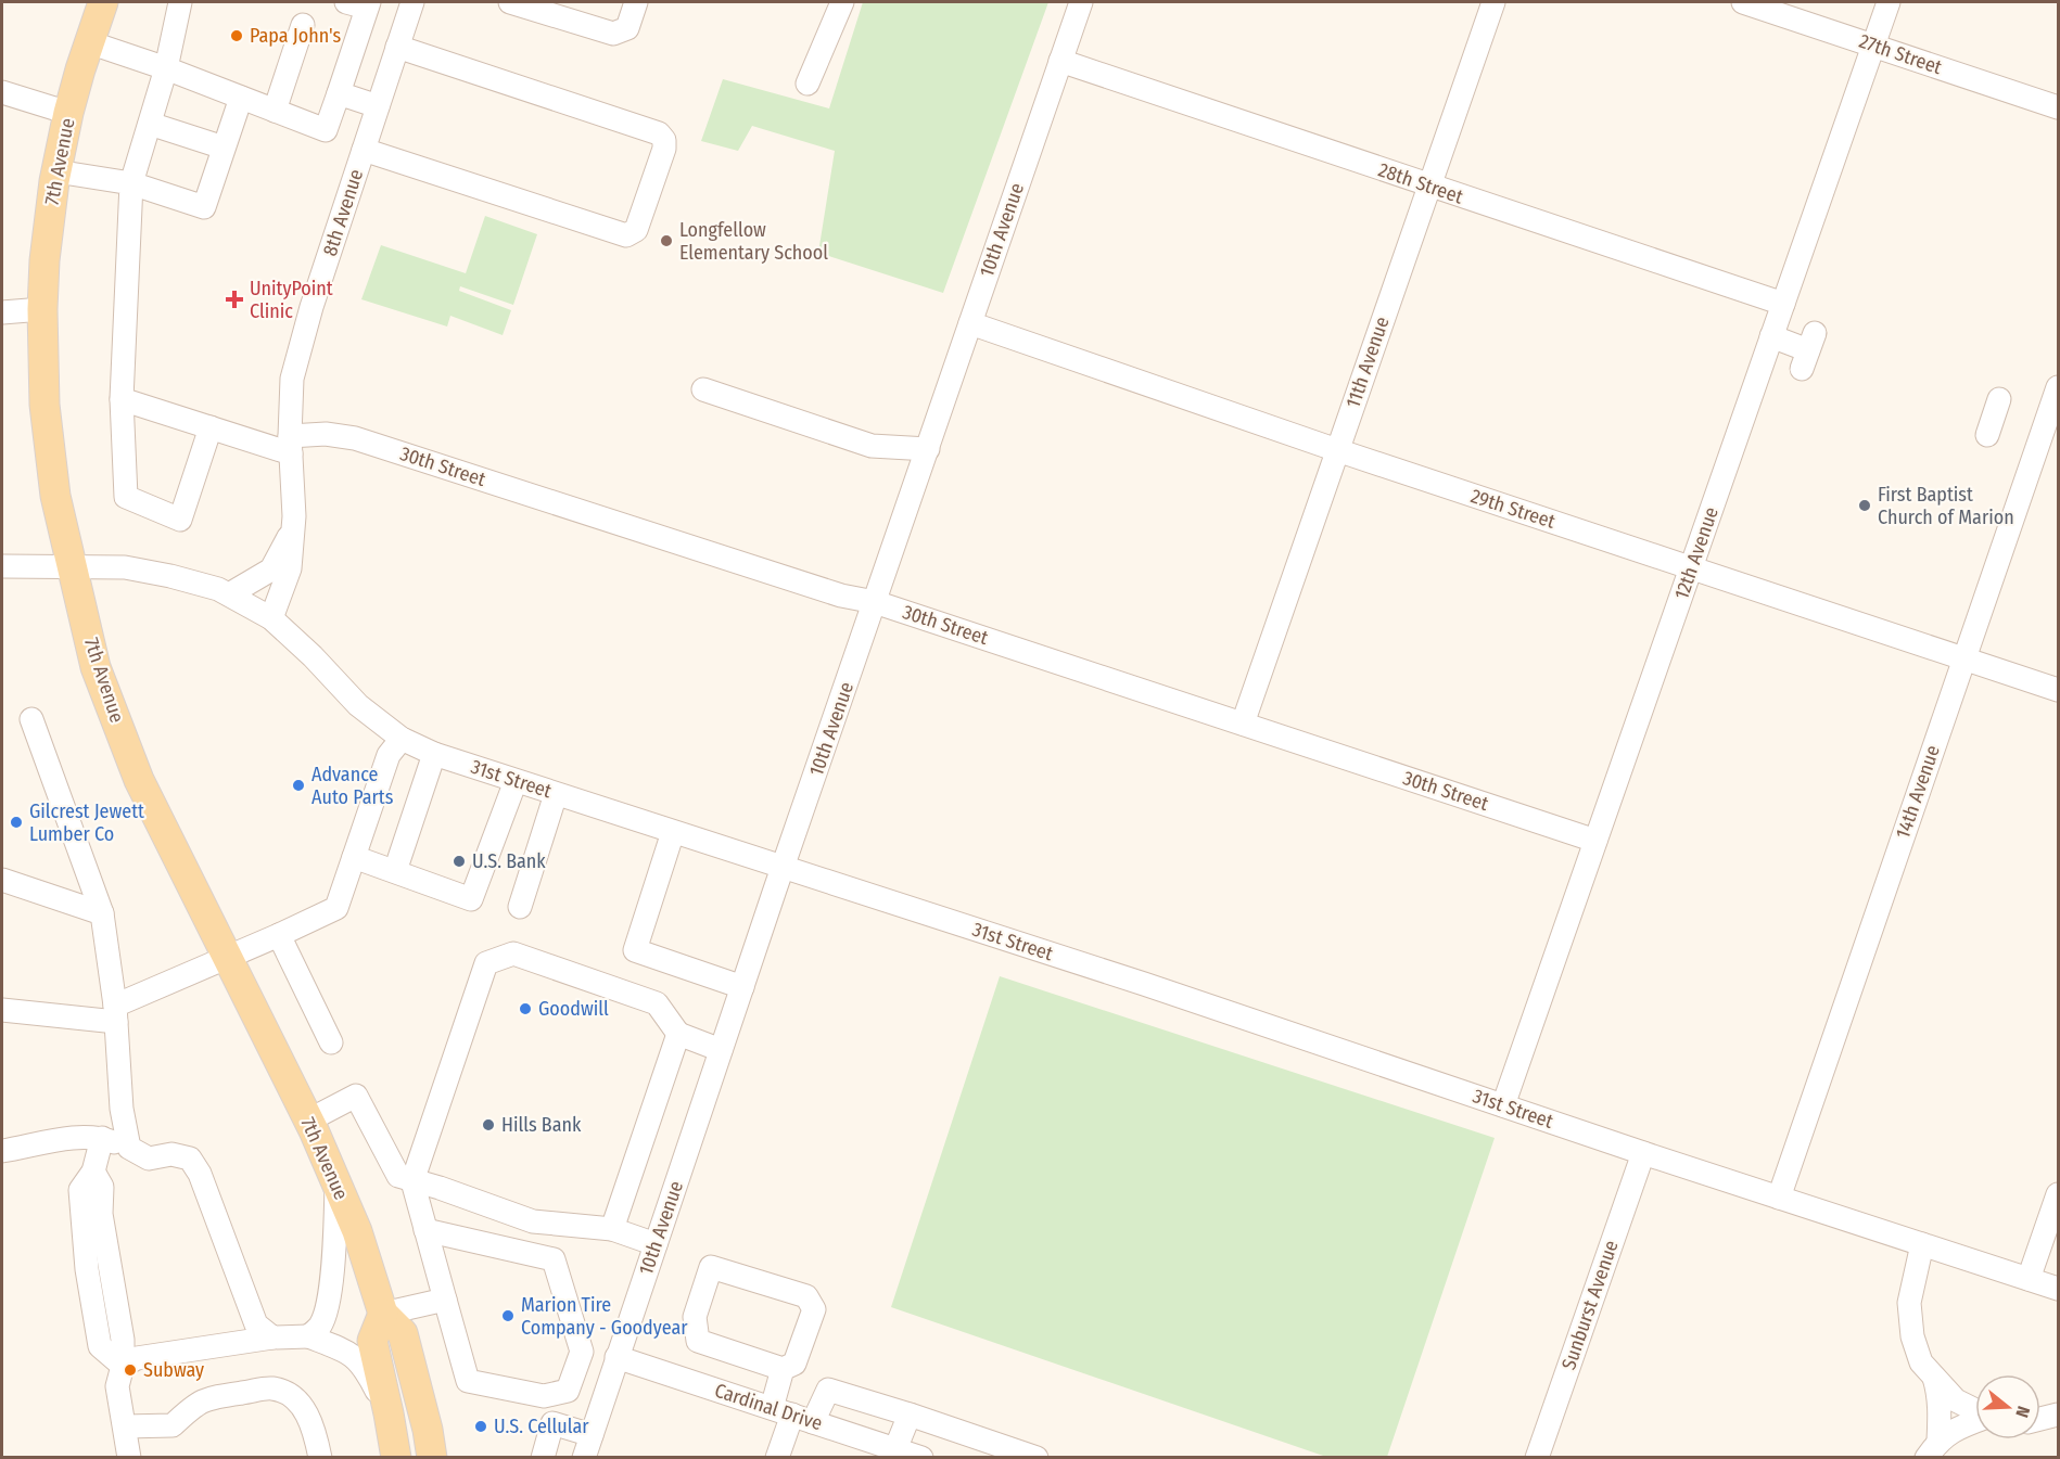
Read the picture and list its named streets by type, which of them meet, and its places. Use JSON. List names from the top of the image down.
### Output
{
  "streets": {
    "main road": ["7th Avenue"],
    "street": [
      "27th Street",
      "28th Street",
      "8th Avenue",
      "10th Avenue",
      "11th Avenue",
      "30th Street",
      "29th Street",
      "12th Avenue",
      "31st Street",
      "14th Avenue",
      "Sunburst Avenue",
      "Cardinal Drive"
    ]
  },
  "crossings": [
    ["27th Street", "12th Avenue"],
    ["7th Avenue", "31st Street"],
    ["28th Street", "10th Avenue"],
    ["28th Street", "11th Avenue"],
    ["28th Street", "12th Avenue"],
    ["8th Avenue", "30th Street"],
    ["8th Avenue", "31st Street"],
    ["10th Avenue", "30th Street"],
    ["10th Avenue", "29th Street"],
    ["10th Avenue", "31st Street"],
    ["10th Avenue", "Cardinal Drive"],
    ["11th Avenue", "30th Street"],
    ["11th Avenue", "29th Street"],
    ["30th Street", "12th Avenue"],
    ["29th Street", "12th Avenue"],
    ["29th Street", "14th Avenue"],
    ["12th Avenue", "31st Street"],
    ["31st Street", "14th Avenue"],
    ["31st Street", "Sunburst Avenue"]
  ],
  "places": {
    "other": [
      "Papa John's",
      "Longfellow Elementary School",
      "First Baptist Church of Marion",
      "Advance Auto Parts",
      "Gilcrest Jewett Lumber Co",
      "U.S. Bank",
      "Goodwill",
      "Hills Bank",
      "Marion Tire Company - Goodyear",
      "Subway",
      "U.S. Cellular"
    ],
    "health": ["UnityPoint Clinic"]
  },
  "north": "right"
}
